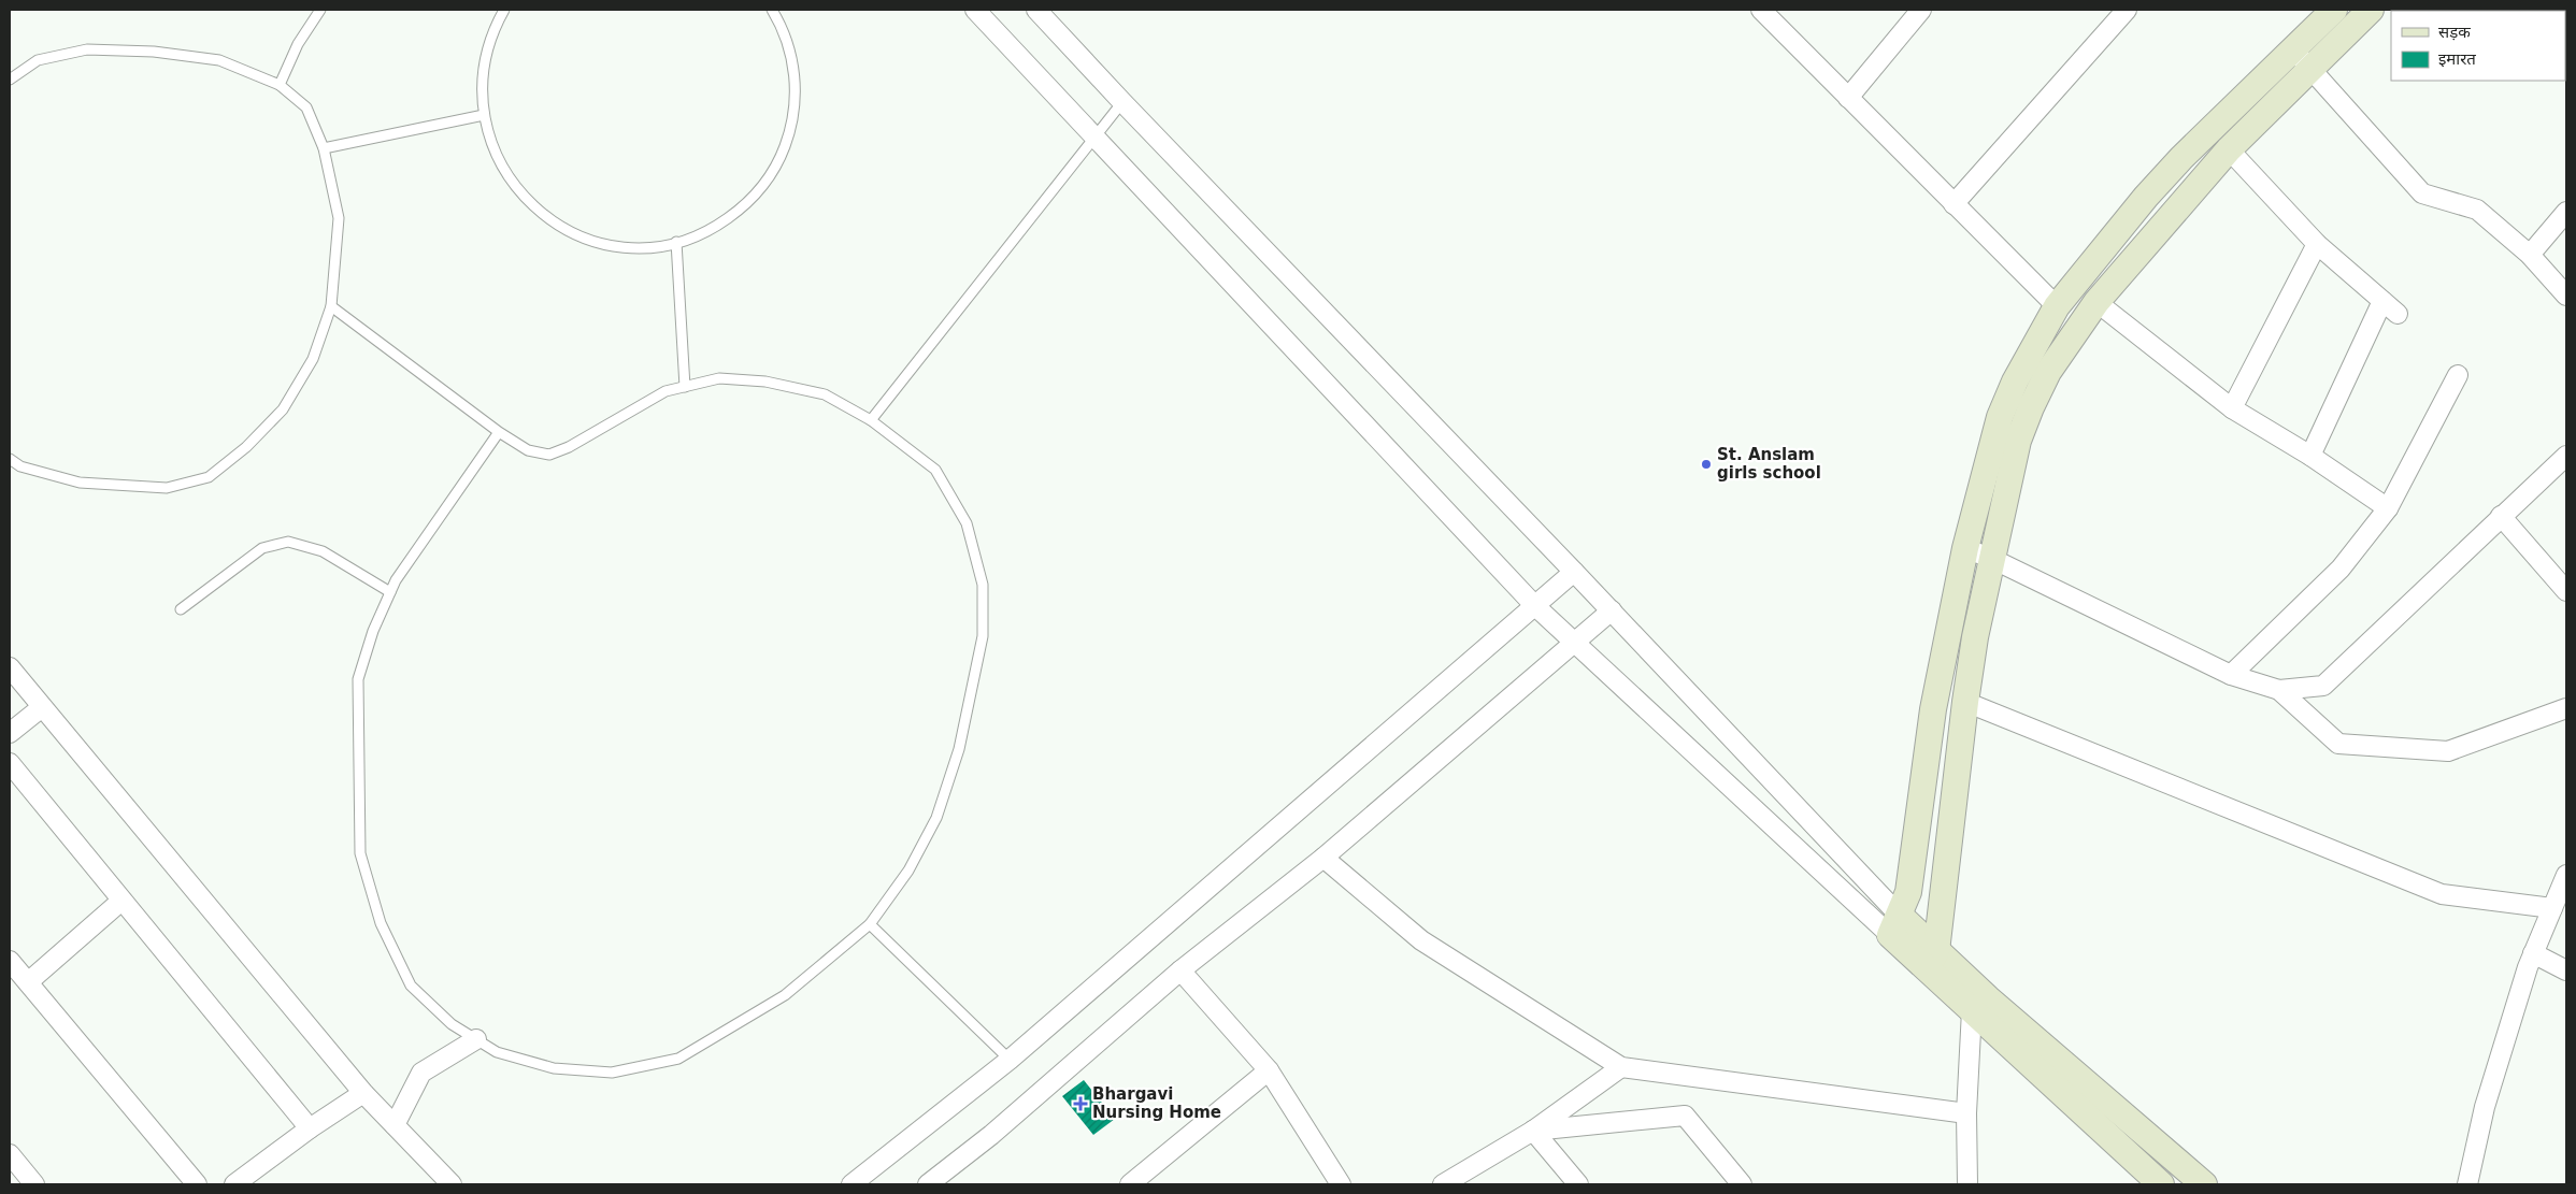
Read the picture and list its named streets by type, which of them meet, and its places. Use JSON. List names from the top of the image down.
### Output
{
  "places": {
    "other": ["St. Anslam girls school"],
    "health": ["Bhargavi Nursing Home"]
  },
  "legend": ["सड़क", "इमारत"]
}
